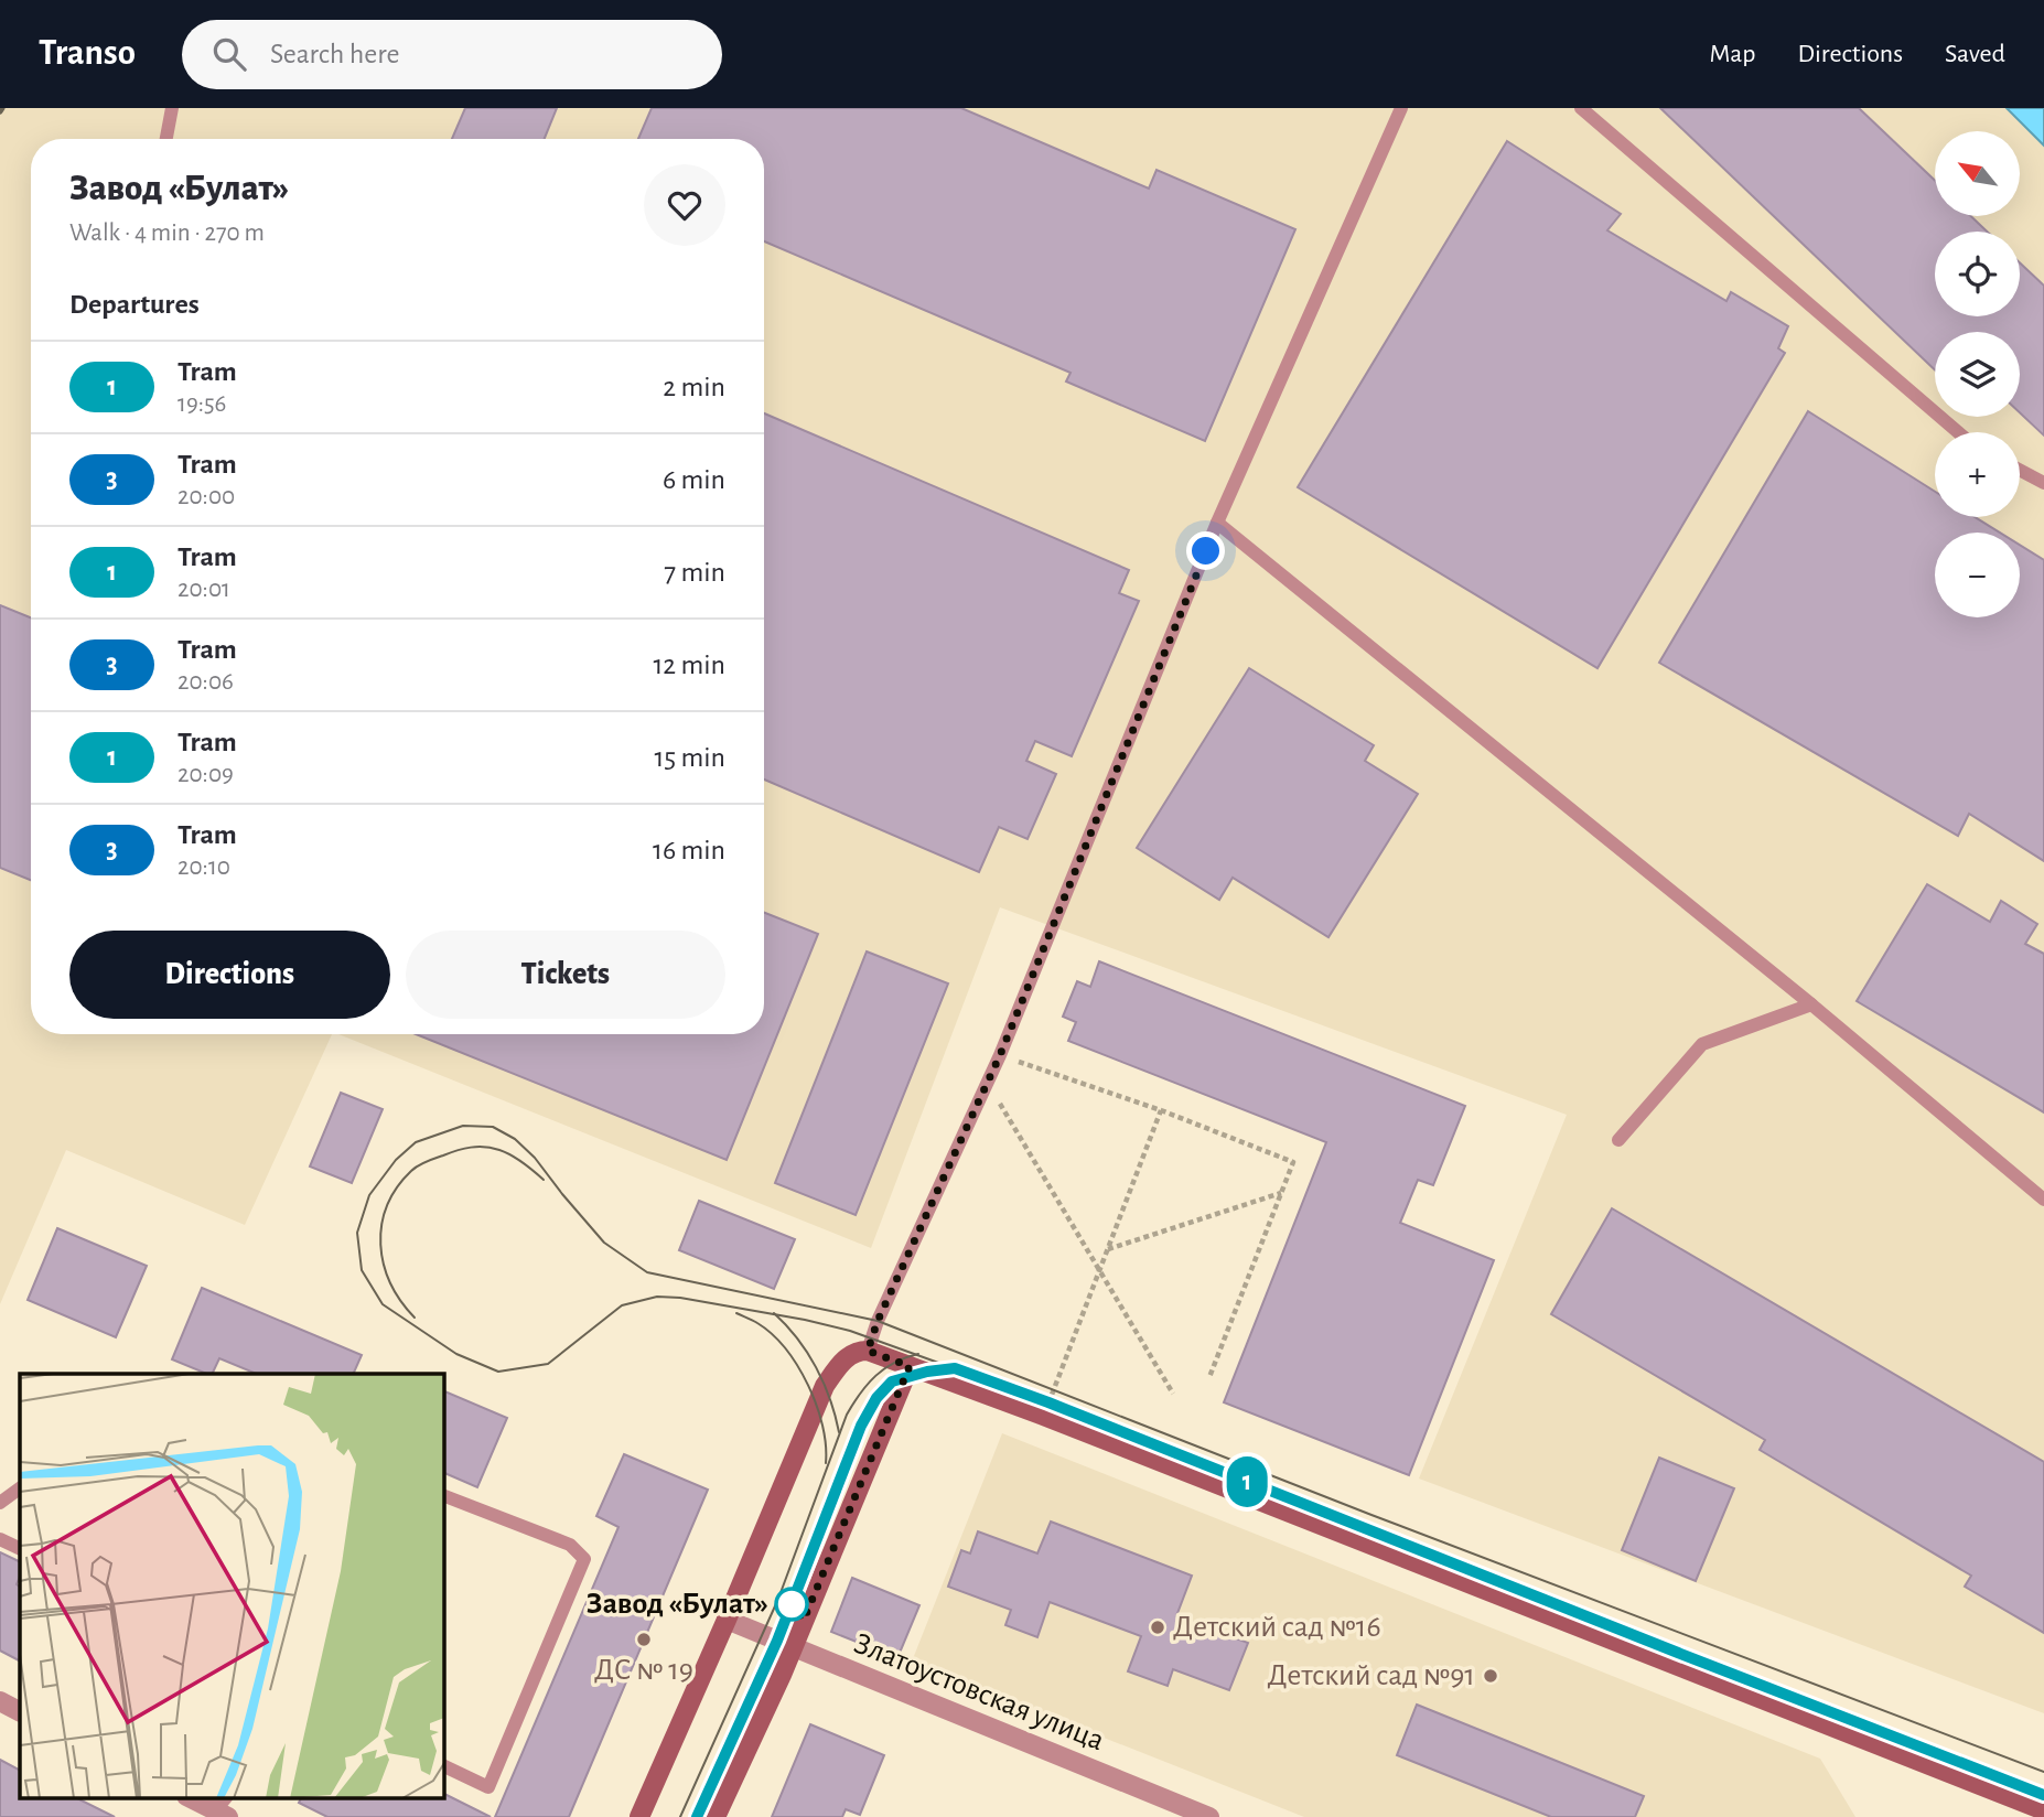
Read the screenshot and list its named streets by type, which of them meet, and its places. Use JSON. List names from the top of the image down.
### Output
{
  "streets": {
    "street": ["Златоустовская улица"]
  },
  "places": [
    "Завод «Булат»",
    "Детский сад №16",
    "ДС № 19",
    "Детский сад №91"
  ],
  "lines": ["tram line 1"],
  "north": "top left",
  "page": {
    "header": "Transo",
    "search": "Search here",
    "nav": ["Map", "Directions", "Saved"],
    "on_map": "1",
    "map_buttons": ["+", "−"],
    "heading": [
      ["Завод «Булат»", "Walk · 4 min · 270 m"],
      "Departures"
    ],
    "list": [
      {
        "mark": "1",
        "name": "Tram",
        "note": "19:56",
        "value": "2 min"
      },
      {
        "mark": "3",
        "name": "Tram",
        "note": "20:00",
        "value": "6 min"
      },
      {
        "mark": "1",
        "name": "Tram",
        "note": "20:01",
        "value": "7 min"
      },
      {
        "mark": "3",
        "name": "Tram",
        "note": "20:06",
        "value": "12 min"
      },
      {
        "mark": "1",
        "name": "Tram",
        "note": "20:09",
        "value": "15 min"
      },
      {
        "mark": "3",
        "name": "Tram",
        "note": "20:10",
        "value": "16 min"
      }
    ],
    "buttons": ["Directions", "Tickets"]
  }
}
